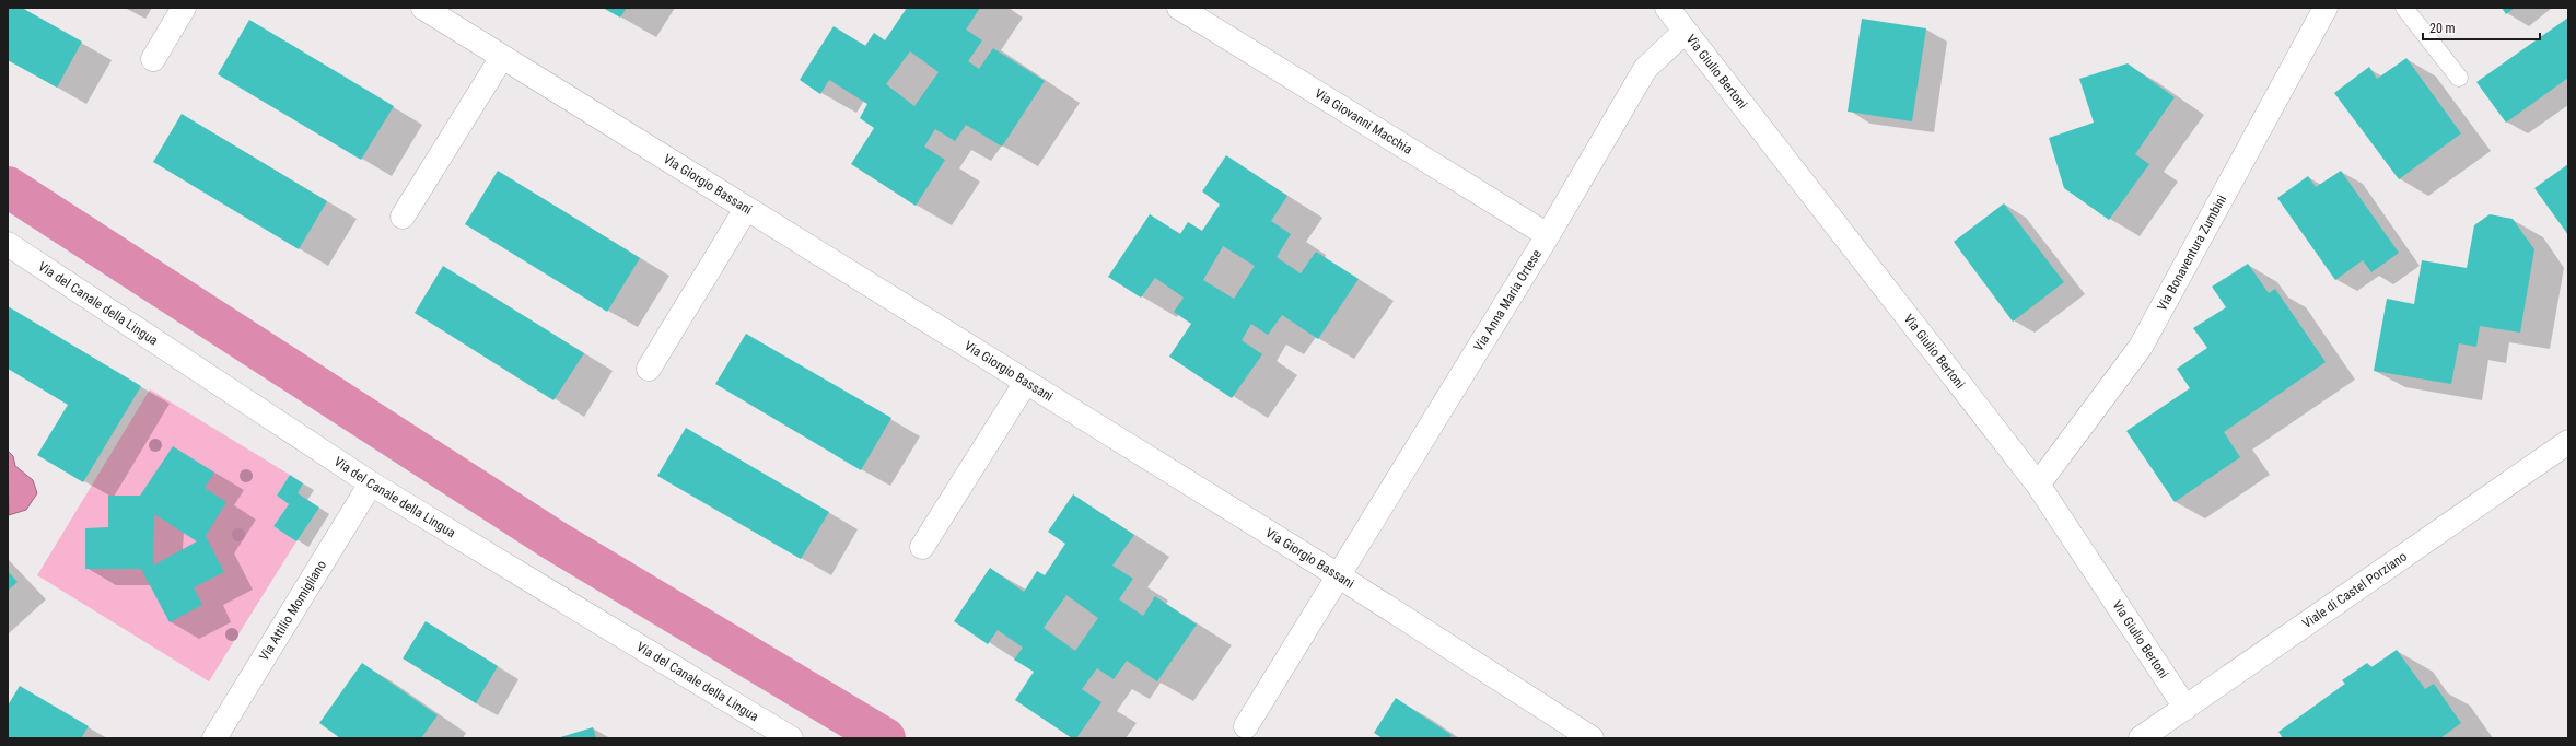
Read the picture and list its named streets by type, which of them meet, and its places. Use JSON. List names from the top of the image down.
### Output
{
  "streets": {
    "street": [
      "Via Giulio Bertoni",
      "Via Giovanni Macchia",
      "Via Giorgio Bassani",
      "Via Bonaventura Zumbini",
      "Via Anna Maria Ortese",
      "Via del Canale della Lingua",
      "Viale di Castel Porziano",
      "Via Attilio Momigliano"
    ]
  },
  "crossings": [
    ["Via Giulio Bertoni", "Via Bonaventura Zumbini"],
    ["Via Giulio Bertoni", "Via Anna Maria Ortese"],
    ["Via Giulio Bertoni", "Viale di Castel Porziano"],
    ["Via Giovanni Macchia", "Via Anna Maria Ortese"],
    ["Via Giorgio Bassani", "Via Anna Maria Ortese"],
    ["Via del Canale della Lingua", "Via Attilio Momigliano"]
  ],
  "scale_bar": "20 m"
}
